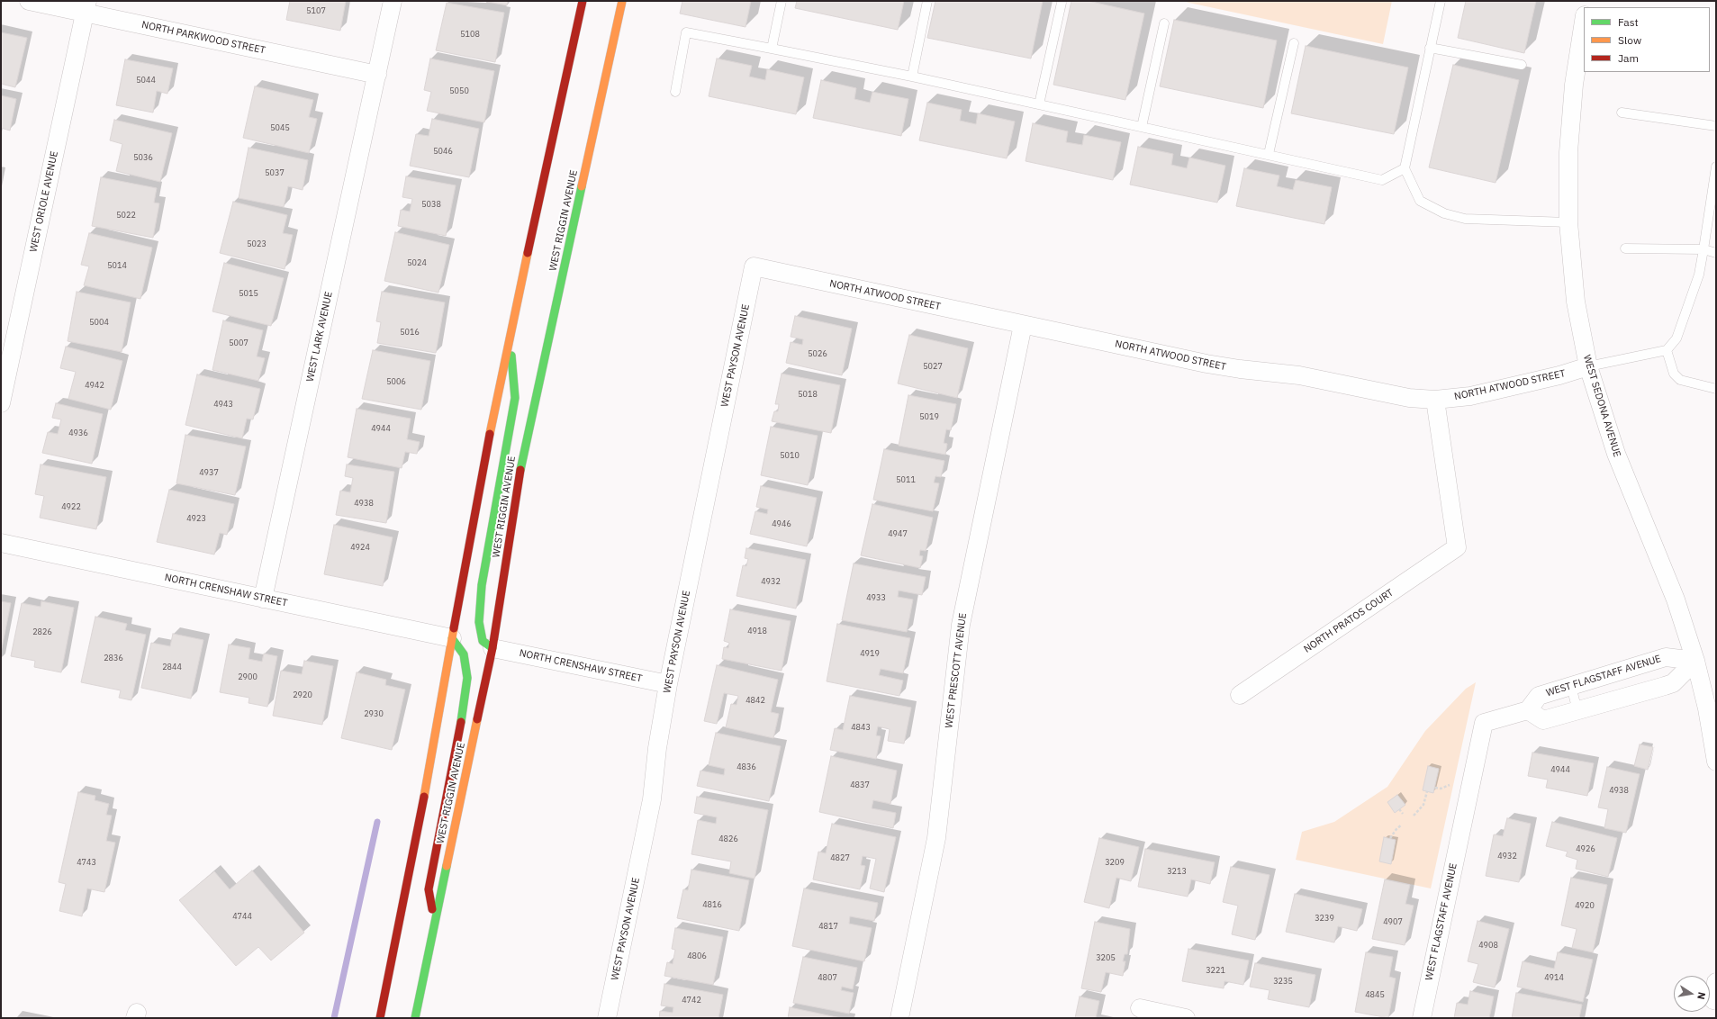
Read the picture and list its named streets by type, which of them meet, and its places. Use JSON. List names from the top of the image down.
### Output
{
  "streets": {
    "main road": ["WEST RIGGIN AVENUE"],
    "street": [
      "NORTH PARKWOOD STREET",
      "WEST ORIOLE AVENUE",
      "NORTH ATWOOD STREET",
      "WEST LARK AVENUE",
      "WEST PAYSON AVENUE",
      "WEST SEDONA AVENUE",
      "NORTH CRENSHAW STREET",
      "NORTH PRATOS COURT",
      "WEST PRESCOTT AVENUE",
      "WEST FLAGSTAFF AVENUE"
    ]
  },
  "crossings": [
    ["NORTH PARKWOOD STREET", "WEST ORIOLE AVENUE"],
    ["NORTH PARKWOOD STREET", "WEST LARK AVENUE"],
    ["WEST RIGGIN AVENUE", "NORTH CRENSHAW STREET"],
    ["NORTH ATWOOD STREET", "WEST PAYSON AVENUE"],
    ["NORTH ATWOOD STREET", "WEST SEDONA AVENUE"],
    ["NORTH ATWOOD STREET", "NORTH PRATOS COURT"],
    ["NORTH ATWOOD STREET", "WEST PRESCOTT AVENUE"],
    ["WEST LARK AVENUE", "NORTH CRENSHAW STREET"],
    ["WEST PAYSON AVENUE", "NORTH CRENSHAW STREET"],
    ["WEST SEDONA AVENUE", "WEST FLAGSTAFF AVENUE"]
  ],
  "house_numbers": [
    "5107",
    "5108",
    "5044",
    "5050",
    "5045",
    "5046",
    "5036",
    "5037",
    "5038",
    "5022",
    "5023",
    "5024",
    "5014",
    "5015",
    "5004",
    "5016",
    "5007",
    "5026",
    "5027",
    "5006",
    "4942",
    "5018",
    "4943",
    "5019",
    "4944",
    "4936",
    "5010",
    "4937",
    "5011",
    "4938",
    "4922",
    "4923",
    "4946",
    "4947",
    "4924",
    "4932",
    "4933",
    "4918",
    "2826",
    "4919",
    "2836",
    "2844",
    "2900",
    "2920",
    "4842",
    "2930",
    "4843",
    "4836",
    "4944",
    "4837",
    "4938",
    "4826",
    "4926",
    "4932",
    "4827",
    "4743",
    "3209",
    "3213",
    "4816",
    "4920",
    "4744",
    "3239",
    "4907",
    "4817",
    "4908",
    "4806",
    "3205",
    "3221",
    "4807",
    "4914",
    "3235",
    "4845",
    "4742"
  ],
  "legend": ["Fast", "Slow", "Jam"],
  "north": "right"
}
